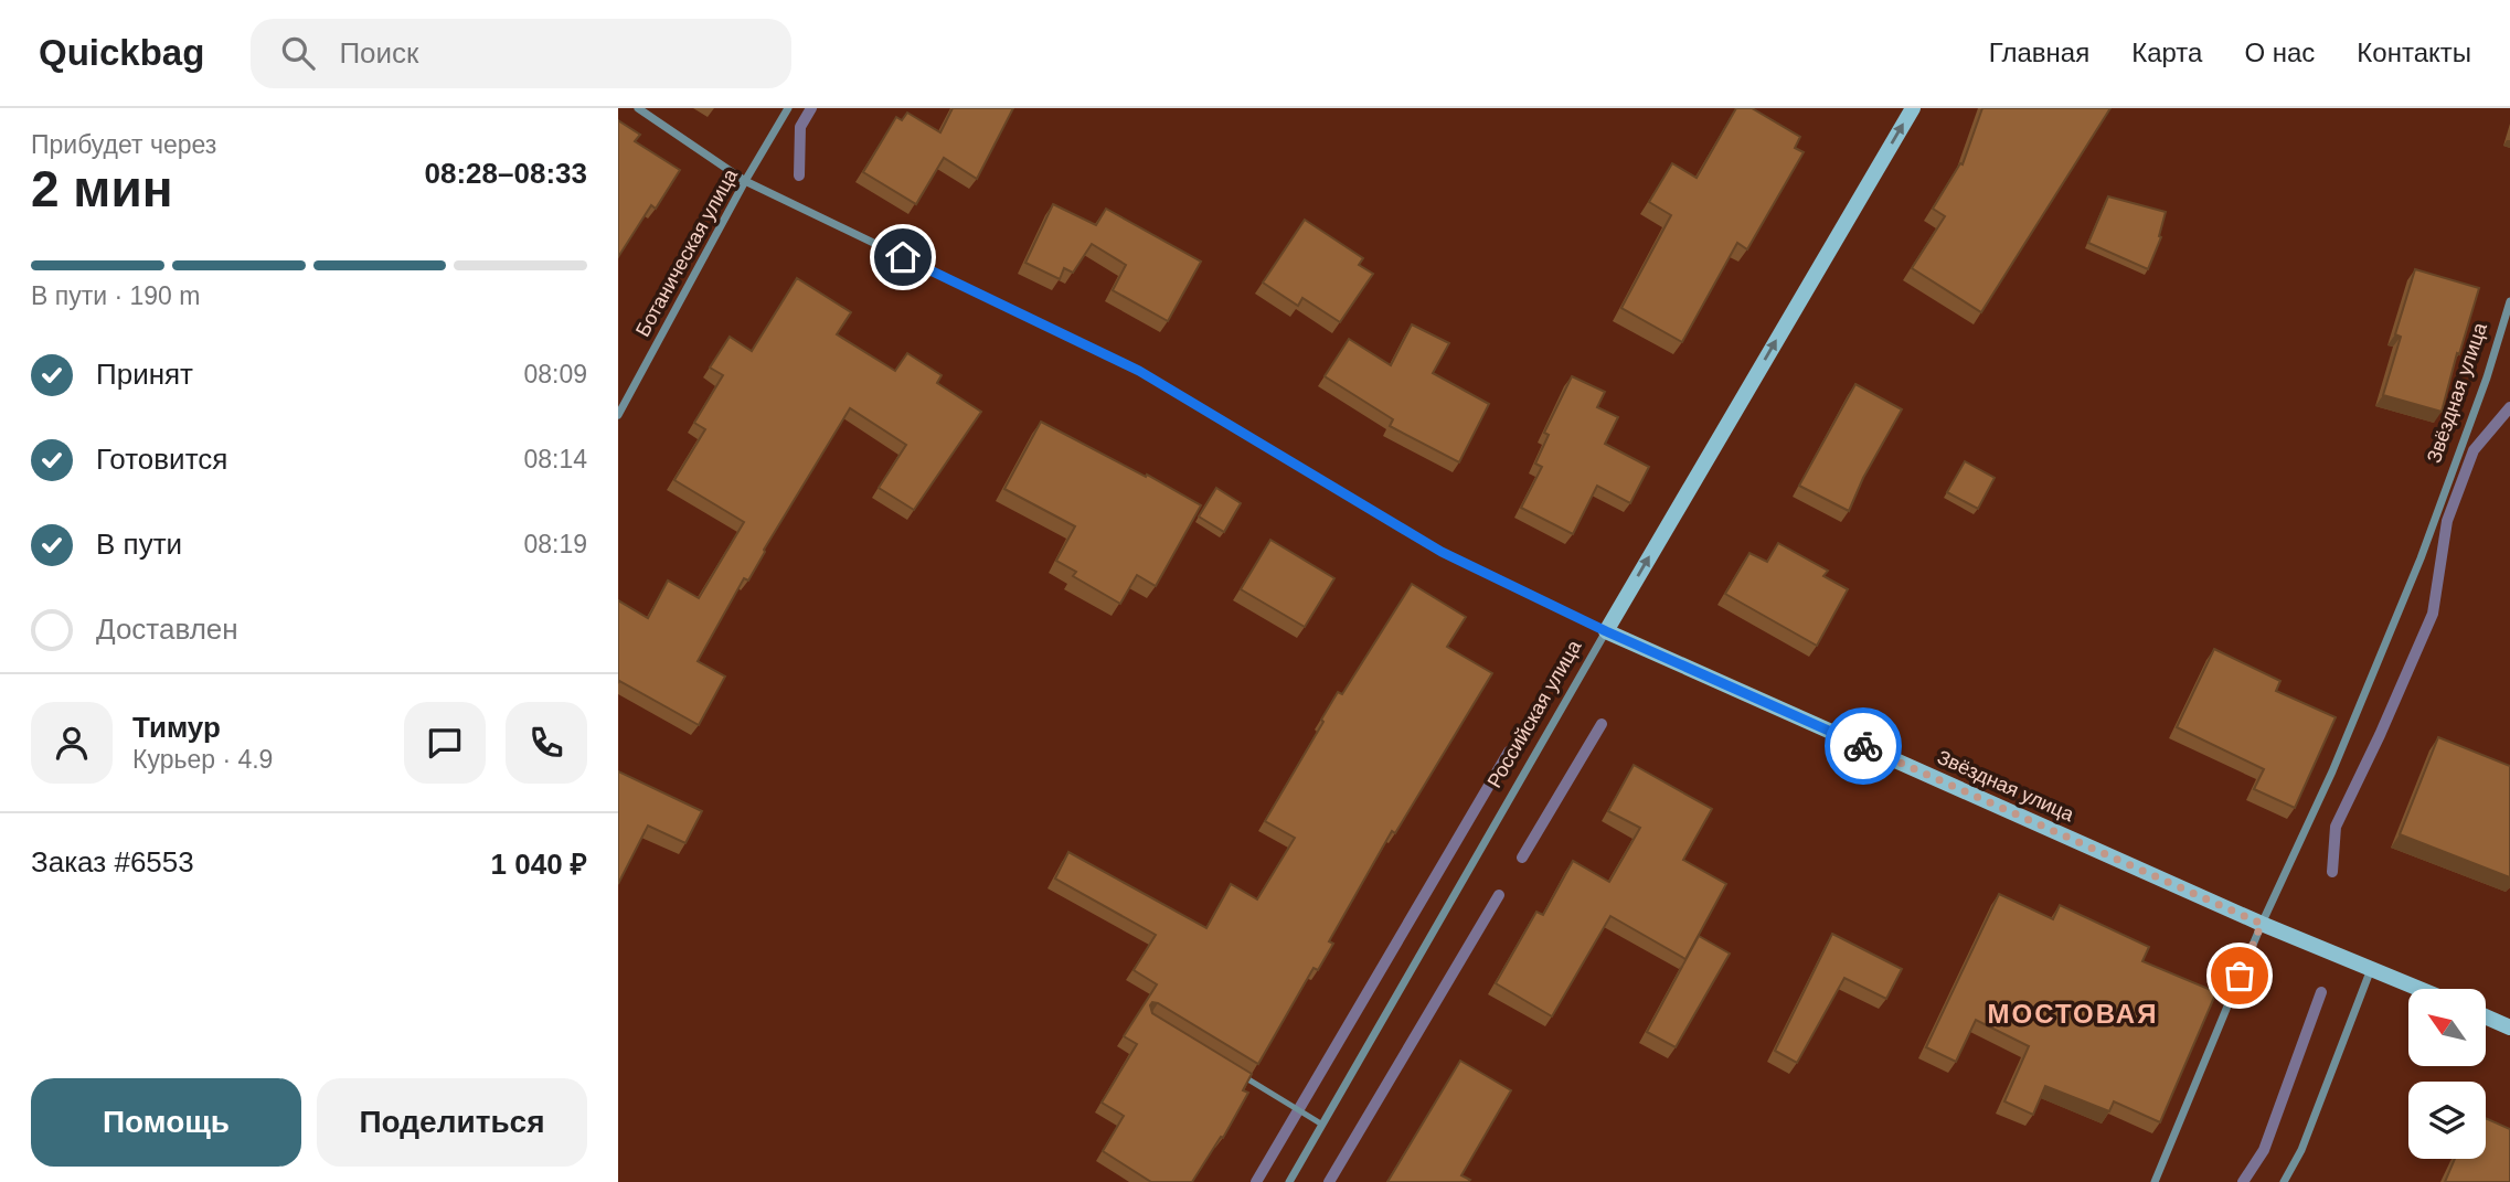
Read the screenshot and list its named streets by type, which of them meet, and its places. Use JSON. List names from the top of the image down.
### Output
{
  "streets": {
    "street": ["Ботаническая улица", "Звёздная улица", "Российская улица"]
  },
  "crossings": [
    ["Звёздная улица", "Российская улица"]
  ],
  "one_way": ["Российская улица"],
  "districts": ["МОСТОВАЯ"],
  "north": "top left",
  "page": {
    "header": "Quickbag",
    "search": "Поиск",
    "nav": [
      "Главная",
      "Карта",
      "О нас",
      "Контакты"
    ],
    "heading": ["2 мин", "Прибудет через", "08:28–08:33"],
    "panel": [
      "Тимур",
      "Курьер · 4.9",
      "Заказ #6553",
      "1 040 ₽"
    ],
    "bar": "В пути · 190 m",
    "list": [
      ["Принят", "08:09"],
      ["Готовится", "08:14"],
      ["В пути", "08:19"],
      "Доставлен"
    ],
    "buttons": ["Помощь", "Поделиться"]
  }
}
